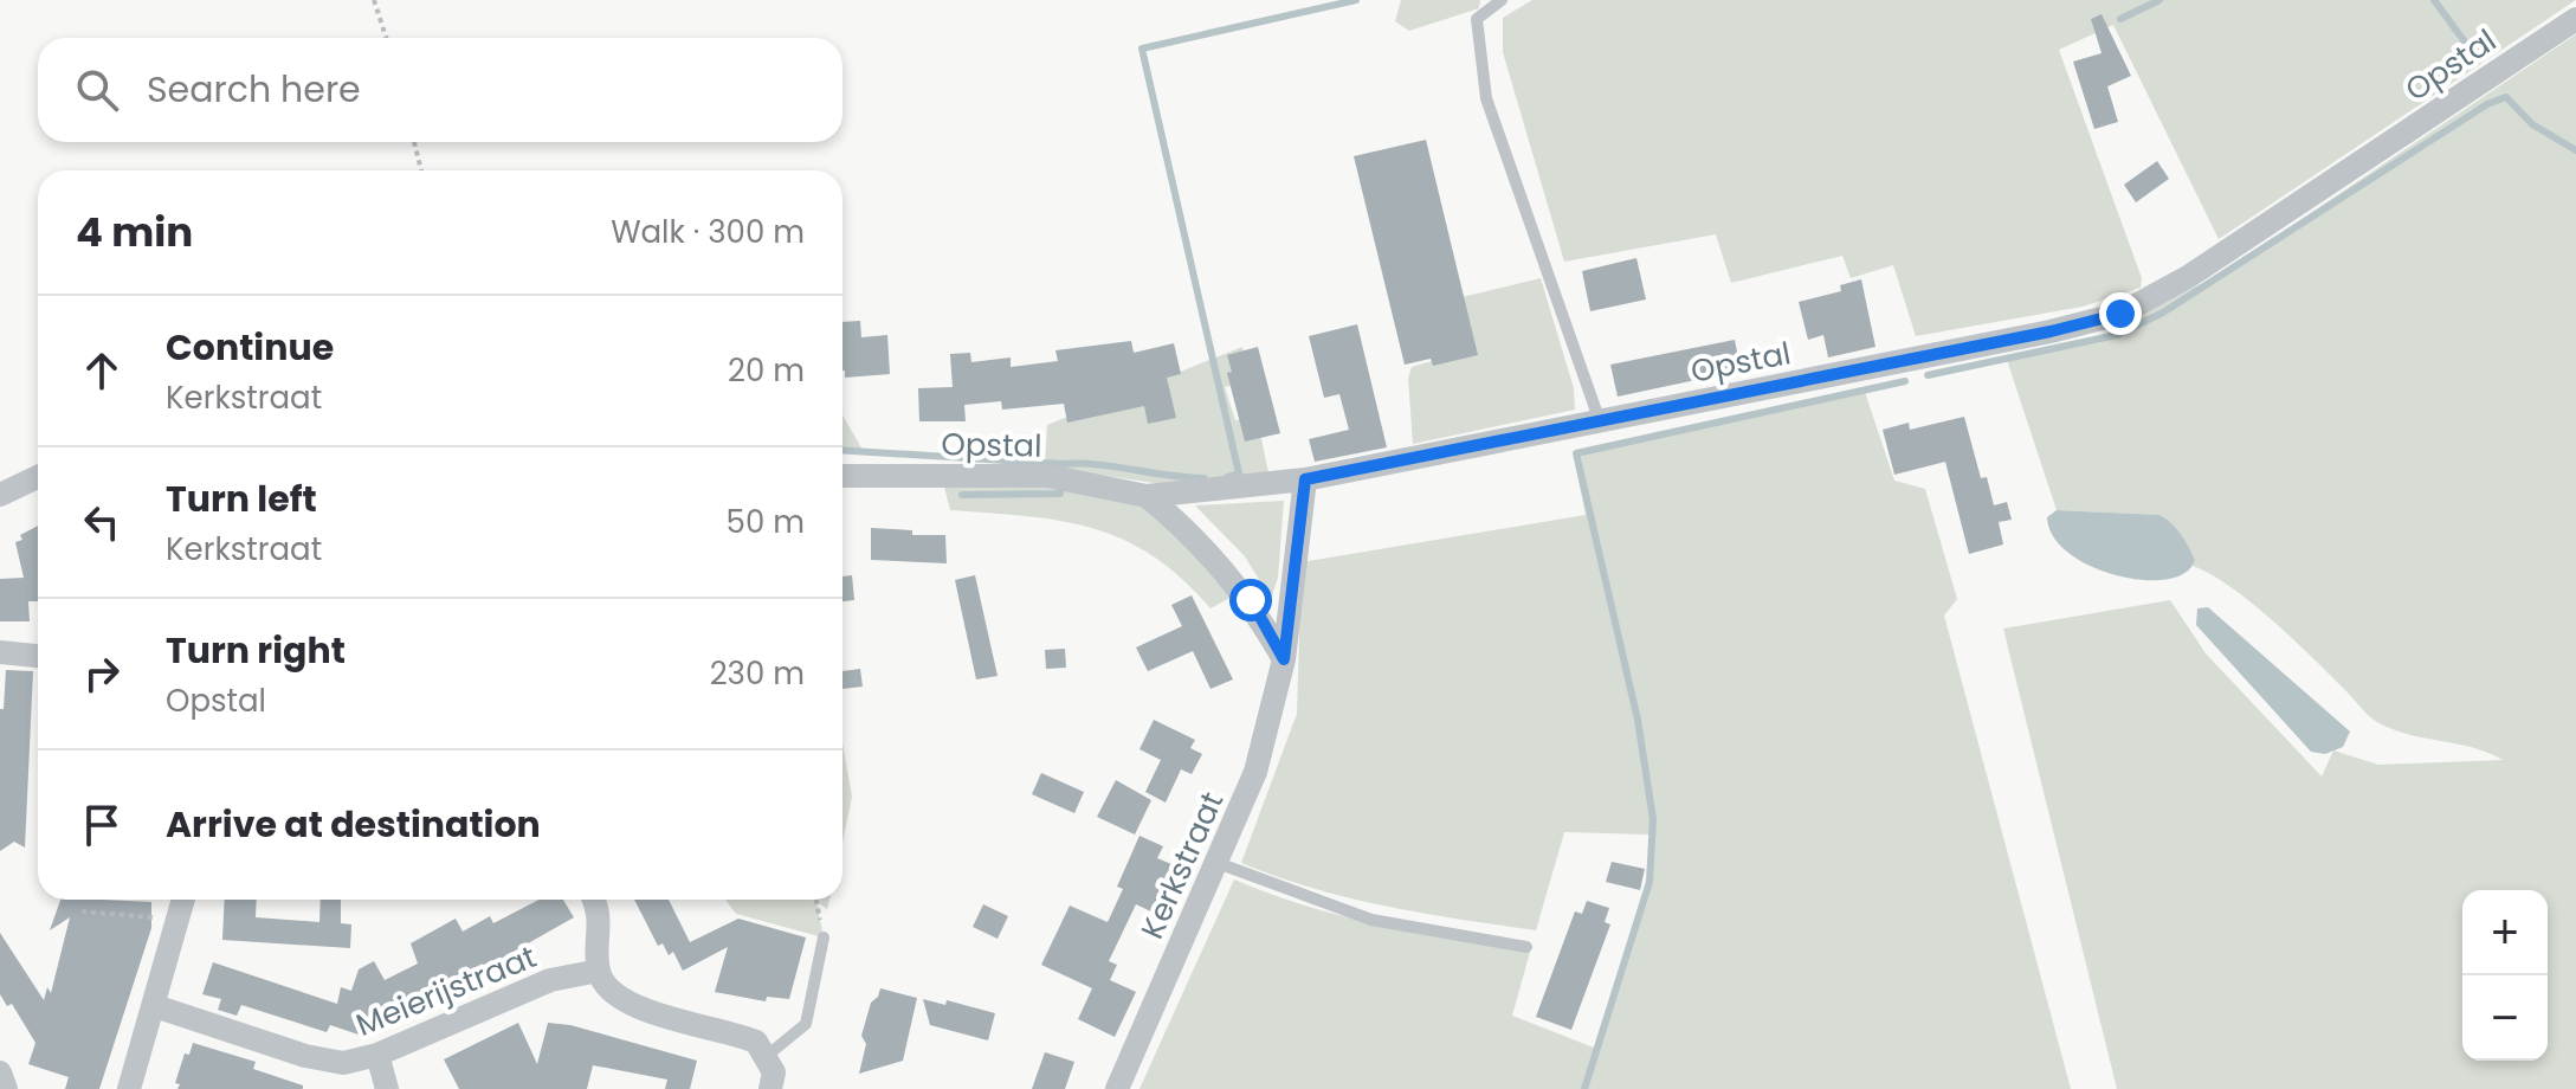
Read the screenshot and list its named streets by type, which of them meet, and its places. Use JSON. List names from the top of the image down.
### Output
{
  "streets": {
    "street": ["Opstal", "Kerkstraat", "Meierijstraat"]
  },
  "crossings": [
    ["Opstal", "Kerkstraat"]
  ],
  "page": {
    "search": "Search here",
    "heading": ["4 min", "Walk · 300 m"],
    "list": [
      ["Continue", "Kerkstraat", "20 m"],
      ["Turn left", "Kerkstraat", "50 m"],
      ["Turn right", "Opstal", "230 m"],
      "Arrive at destination"
    ],
    "map_buttons": ["+", "−"]
  }
}
